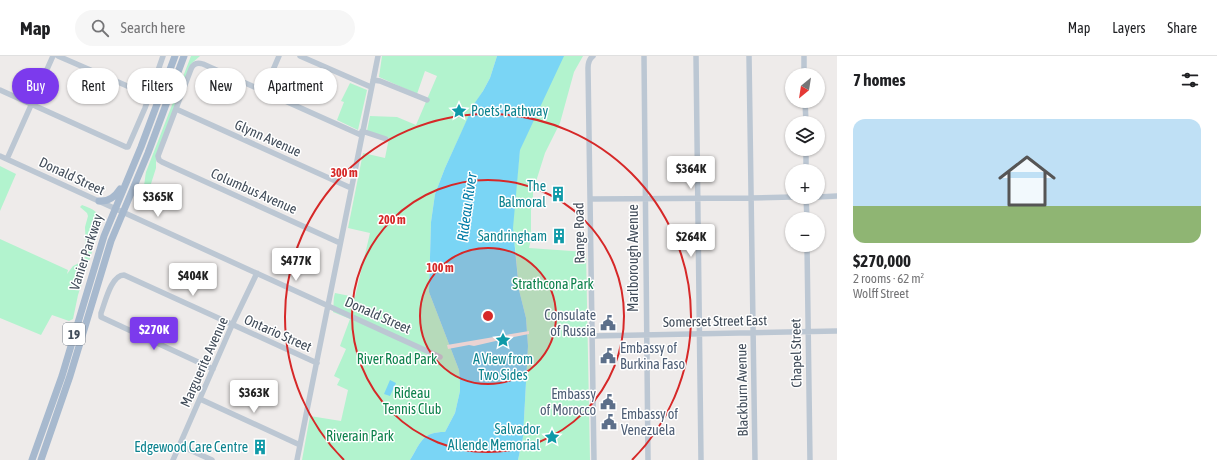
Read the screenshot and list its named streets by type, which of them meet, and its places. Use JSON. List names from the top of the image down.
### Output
{
  "streets": {
    "main road": ["Vanier Parkway", "19"],
    "street": [
      "Glynn Avenue",
      "Donald Street",
      "Columbus Avenue",
      "Range Road",
      "Marlborough Avenue",
      "Somerset Street East",
      "Ontario Street",
      "Chapel Street",
      "Marguerite Avenue",
      "Blackburn Avenue"
    ]
  },
  "crossings": [
    ["Glynn Avenue", "Columbus Avenue"],
    ["Donald Street", "Vanier Parkway"],
    ["Donald Street", "19"],
    ["Donald Street", "Marguerite Avenue"],
    ["Range Road", "Somerset Street East"],
    ["Marlborough Avenue", "Somerset Street East"],
    ["Somerset Street East", "Chapel Street"],
    ["Somerset Street East", "Blackburn Avenue"],
    ["Ontario Street", "Marguerite Avenue"]
  ],
  "water": ["Rideau River"],
  "parks": [
    "Strathcona Park",
    "River Road Park",
    "Rideau Tennis Club",
    "Riverain Park"
  ],
  "places": {
    "place": ["Poets' Pathway", "A View from Two Sides", "Salvador Allende Memorial"],
    "building": ["The Balmoral", "Sandringham", "Edgewood Care Centre"],
    "public building": [
      "Consulate of Russia",
      "Embassy of Burkina Faso",
      "Embassy of Morocco",
      "Embassy of Venezuela"
    ]
  },
  "north": "bottom left",
  "page": {
    "header": "Map",
    "search": "Search here",
    "nav": ["Map", "Layers", "Share"],
    "heading": "7 homes",
    "map_buttons": ["+", "−"],
    "chip": [
      "Buy",
      "Rent",
      "Filters",
      "New",
      "Apartment"
    ],
    "list": [
      {
        "name": "$270,000",
        "note": "2 rooms · 62 m² · Wolff Street"
      }
    ],
    "price": [
      "$364K",
      "$365K",
      "$264K",
      "$477K",
      "$404K",
      "$270K",
      "$363K"
    ]
  },
  "rings": ["300 m", "200 m", "100 m"]
}
